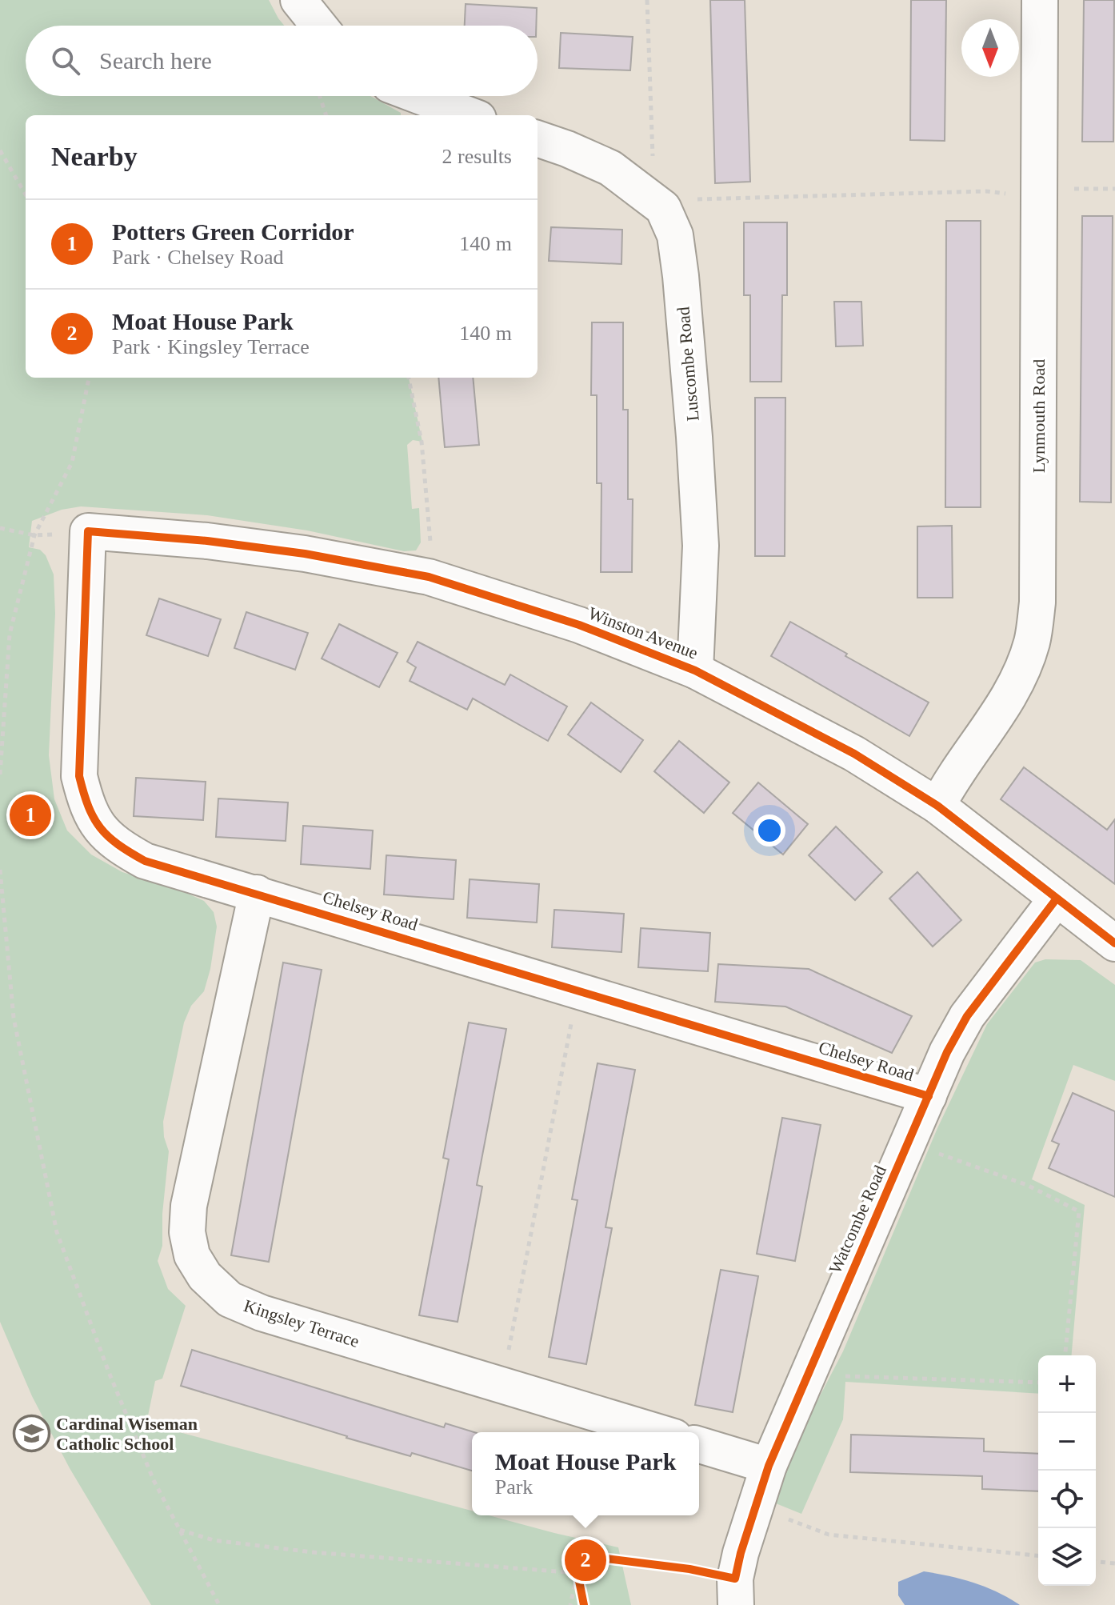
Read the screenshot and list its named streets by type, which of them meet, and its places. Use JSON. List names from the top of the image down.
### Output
{
  "streets": {
    "street": [
      "Luscombe Road",
      "Lynmouth Road",
      "Winston Avenue",
      "Chelsey Road",
      "Watcombe Road",
      "Kingsley Terrace"
    ]
  },
  "crossings": [
    ["Luscombe Road", "Winston Avenue"],
    ["Lynmouth Road", "Winston Avenue"],
    ["Winston Avenue", "Chelsey Road"],
    ["Winston Avenue", "Watcombe Road"],
    ["Chelsey Road", "Watcombe Road"],
    ["Chelsey Road", "Kingsley Terrace"]
  ],
  "places": {
    "school or university": ["Cardinal Wiseman Catholic School"]
  },
  "north": "bottom",
  "page": {
    "search": "Search here",
    "heading": ["Nearby", "2 results"],
    "list": [
      {
        "mark": "1",
        "name": "Potters Green Corridor",
        "note": "Park · Chelsey Road",
        "value": "140 m"
      },
      {
        "mark": "2",
        "name": "Moat House Park",
        "note": "Park · Kingsley Terrace",
        "value": "140 m"
      }
    ],
    "pins": ["1", "2"],
    "map_buttons": ["+", "−"],
    "popup": ["Moat House Park", "Park"]
  }
}
